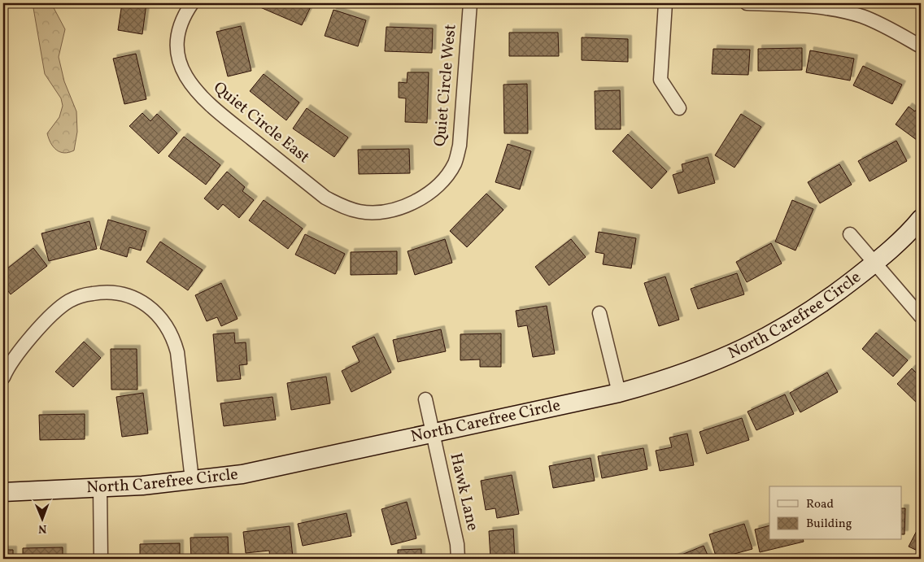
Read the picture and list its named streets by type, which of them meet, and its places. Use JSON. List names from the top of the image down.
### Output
{
  "streets": {
    "main road": ["North Carefree Circle"],
    "street": ["Quiet Circle West", "Quiet Circle East", "Hawk Lane"]
  },
  "crossings": [
    ["Quiet Circle West", "Quiet Circle East"],
    ["North Carefree Circle", "Hawk Lane"]
  ],
  "legend": ["Road", "Building"],
  "north": "bottom"
}
